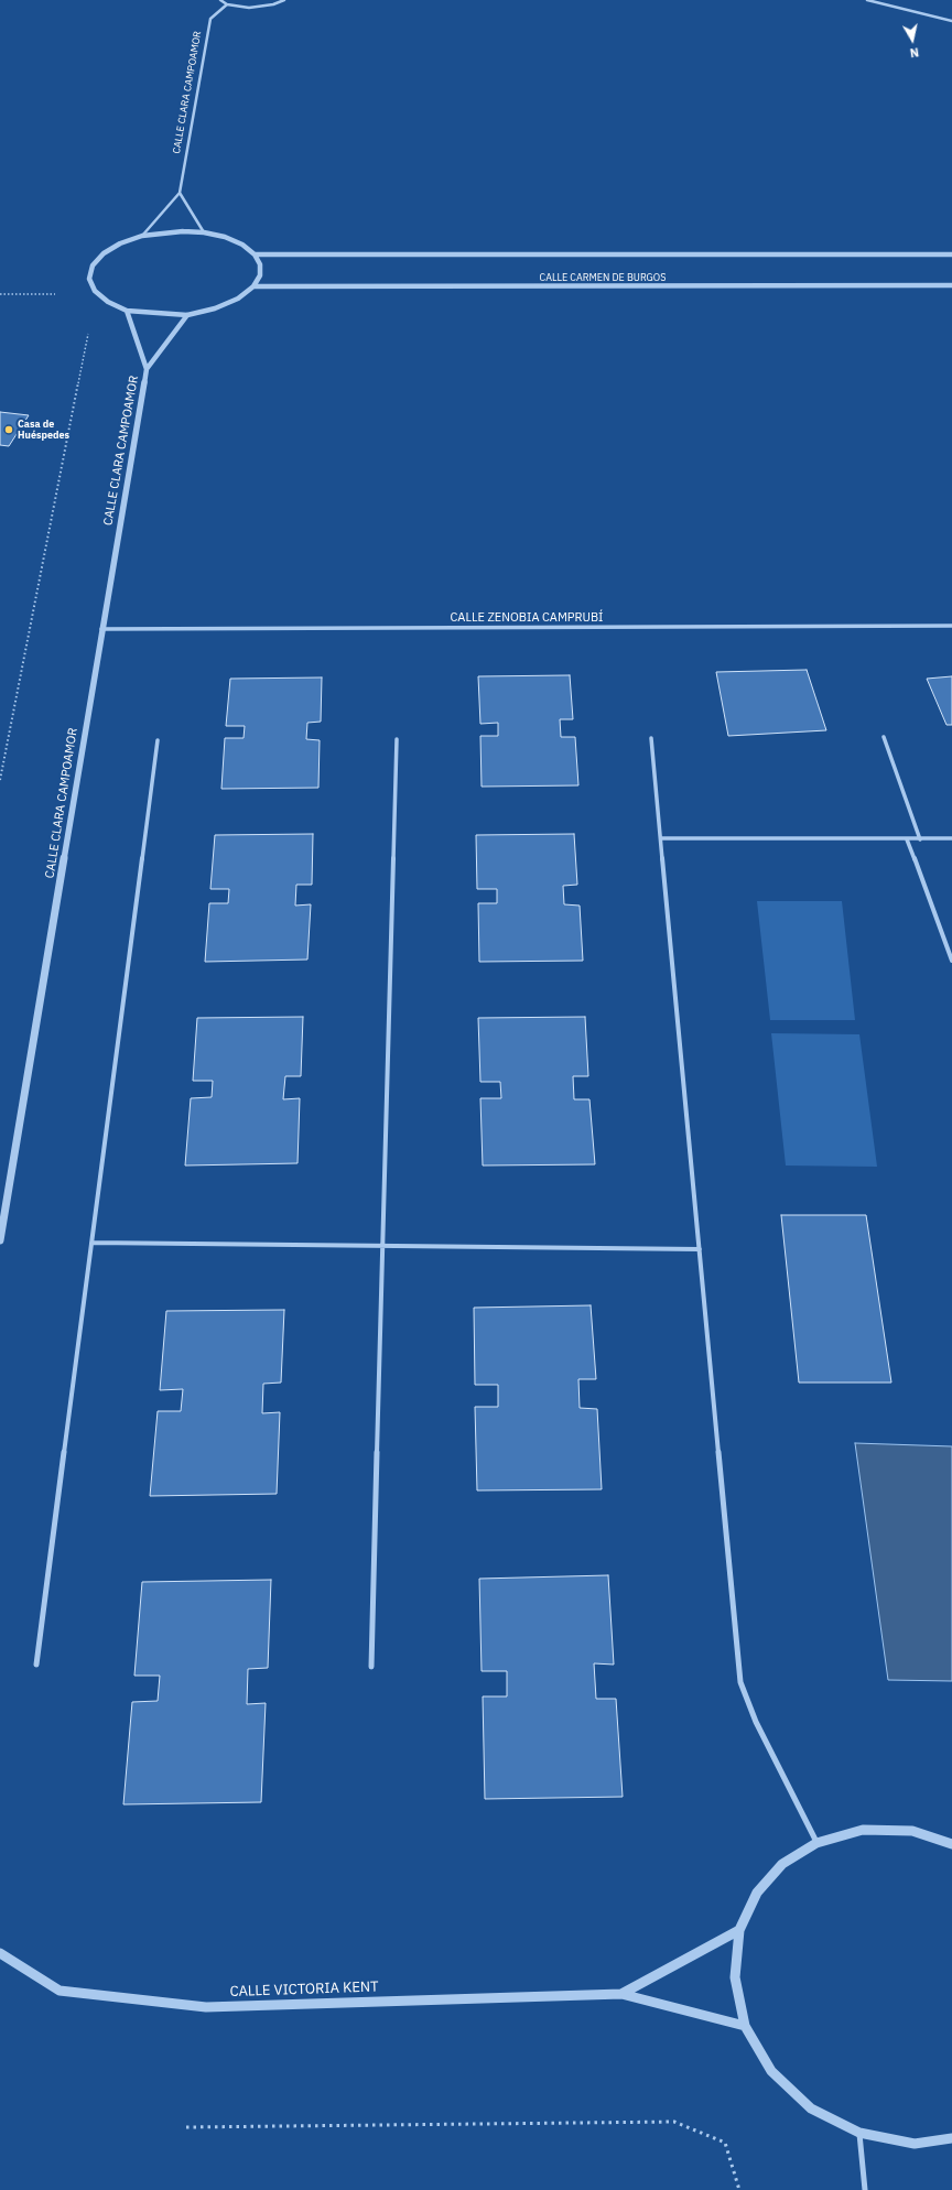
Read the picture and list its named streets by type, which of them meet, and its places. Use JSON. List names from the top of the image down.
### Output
{
  "streets": {
    "street": [
      "CALLE CLARA CAMPOAMOR",
      "CALLE CARMEN DE BURGOS",
      "CALLE ZENOBIA CAMPRUBÍ",
      "CALLE VICTORIA KENT"
    ]
  },
  "crossings": [
    ["CALLE CLARA CAMPOAMOR", "CALLE ZENOBIA CAMPRUBÍ"]
  ],
  "places": ["Casa de Huéspedes"],
  "north": "bottom"
}
